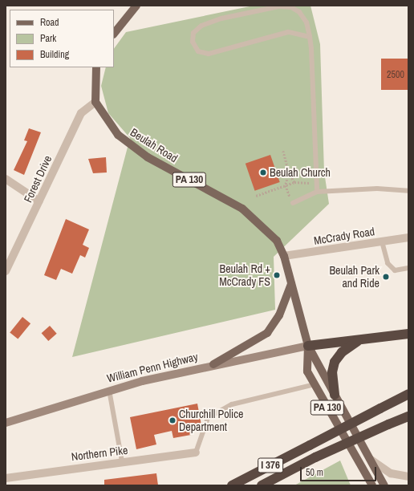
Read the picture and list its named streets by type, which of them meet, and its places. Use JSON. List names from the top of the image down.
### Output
{
  "streets": {
    "highway": ["I 376"],
    "main road": ["Beulah Road", "PA 130", "William Penn Highway"],
    "street": ["Forest Drive", "McCrady Road", "Northern Pike"]
  },
  "crossings": [
    ["Beulah Road", "Forest Drive"],
    ["Beulah Road", "McCrady Road"],
    ["Beulah Road", "William Penn Highway"]
  ],
  "places": [
    "Beulah Church",
    "Beulah Rd + McCrady FS",
    "Beulah Park and Ride",
    "Churchill Police Department"
  ],
  "house_numbers": ["2500"],
  "legend": ["Road", "Park", "Building"],
  "scale_bar": "50 m"
}
